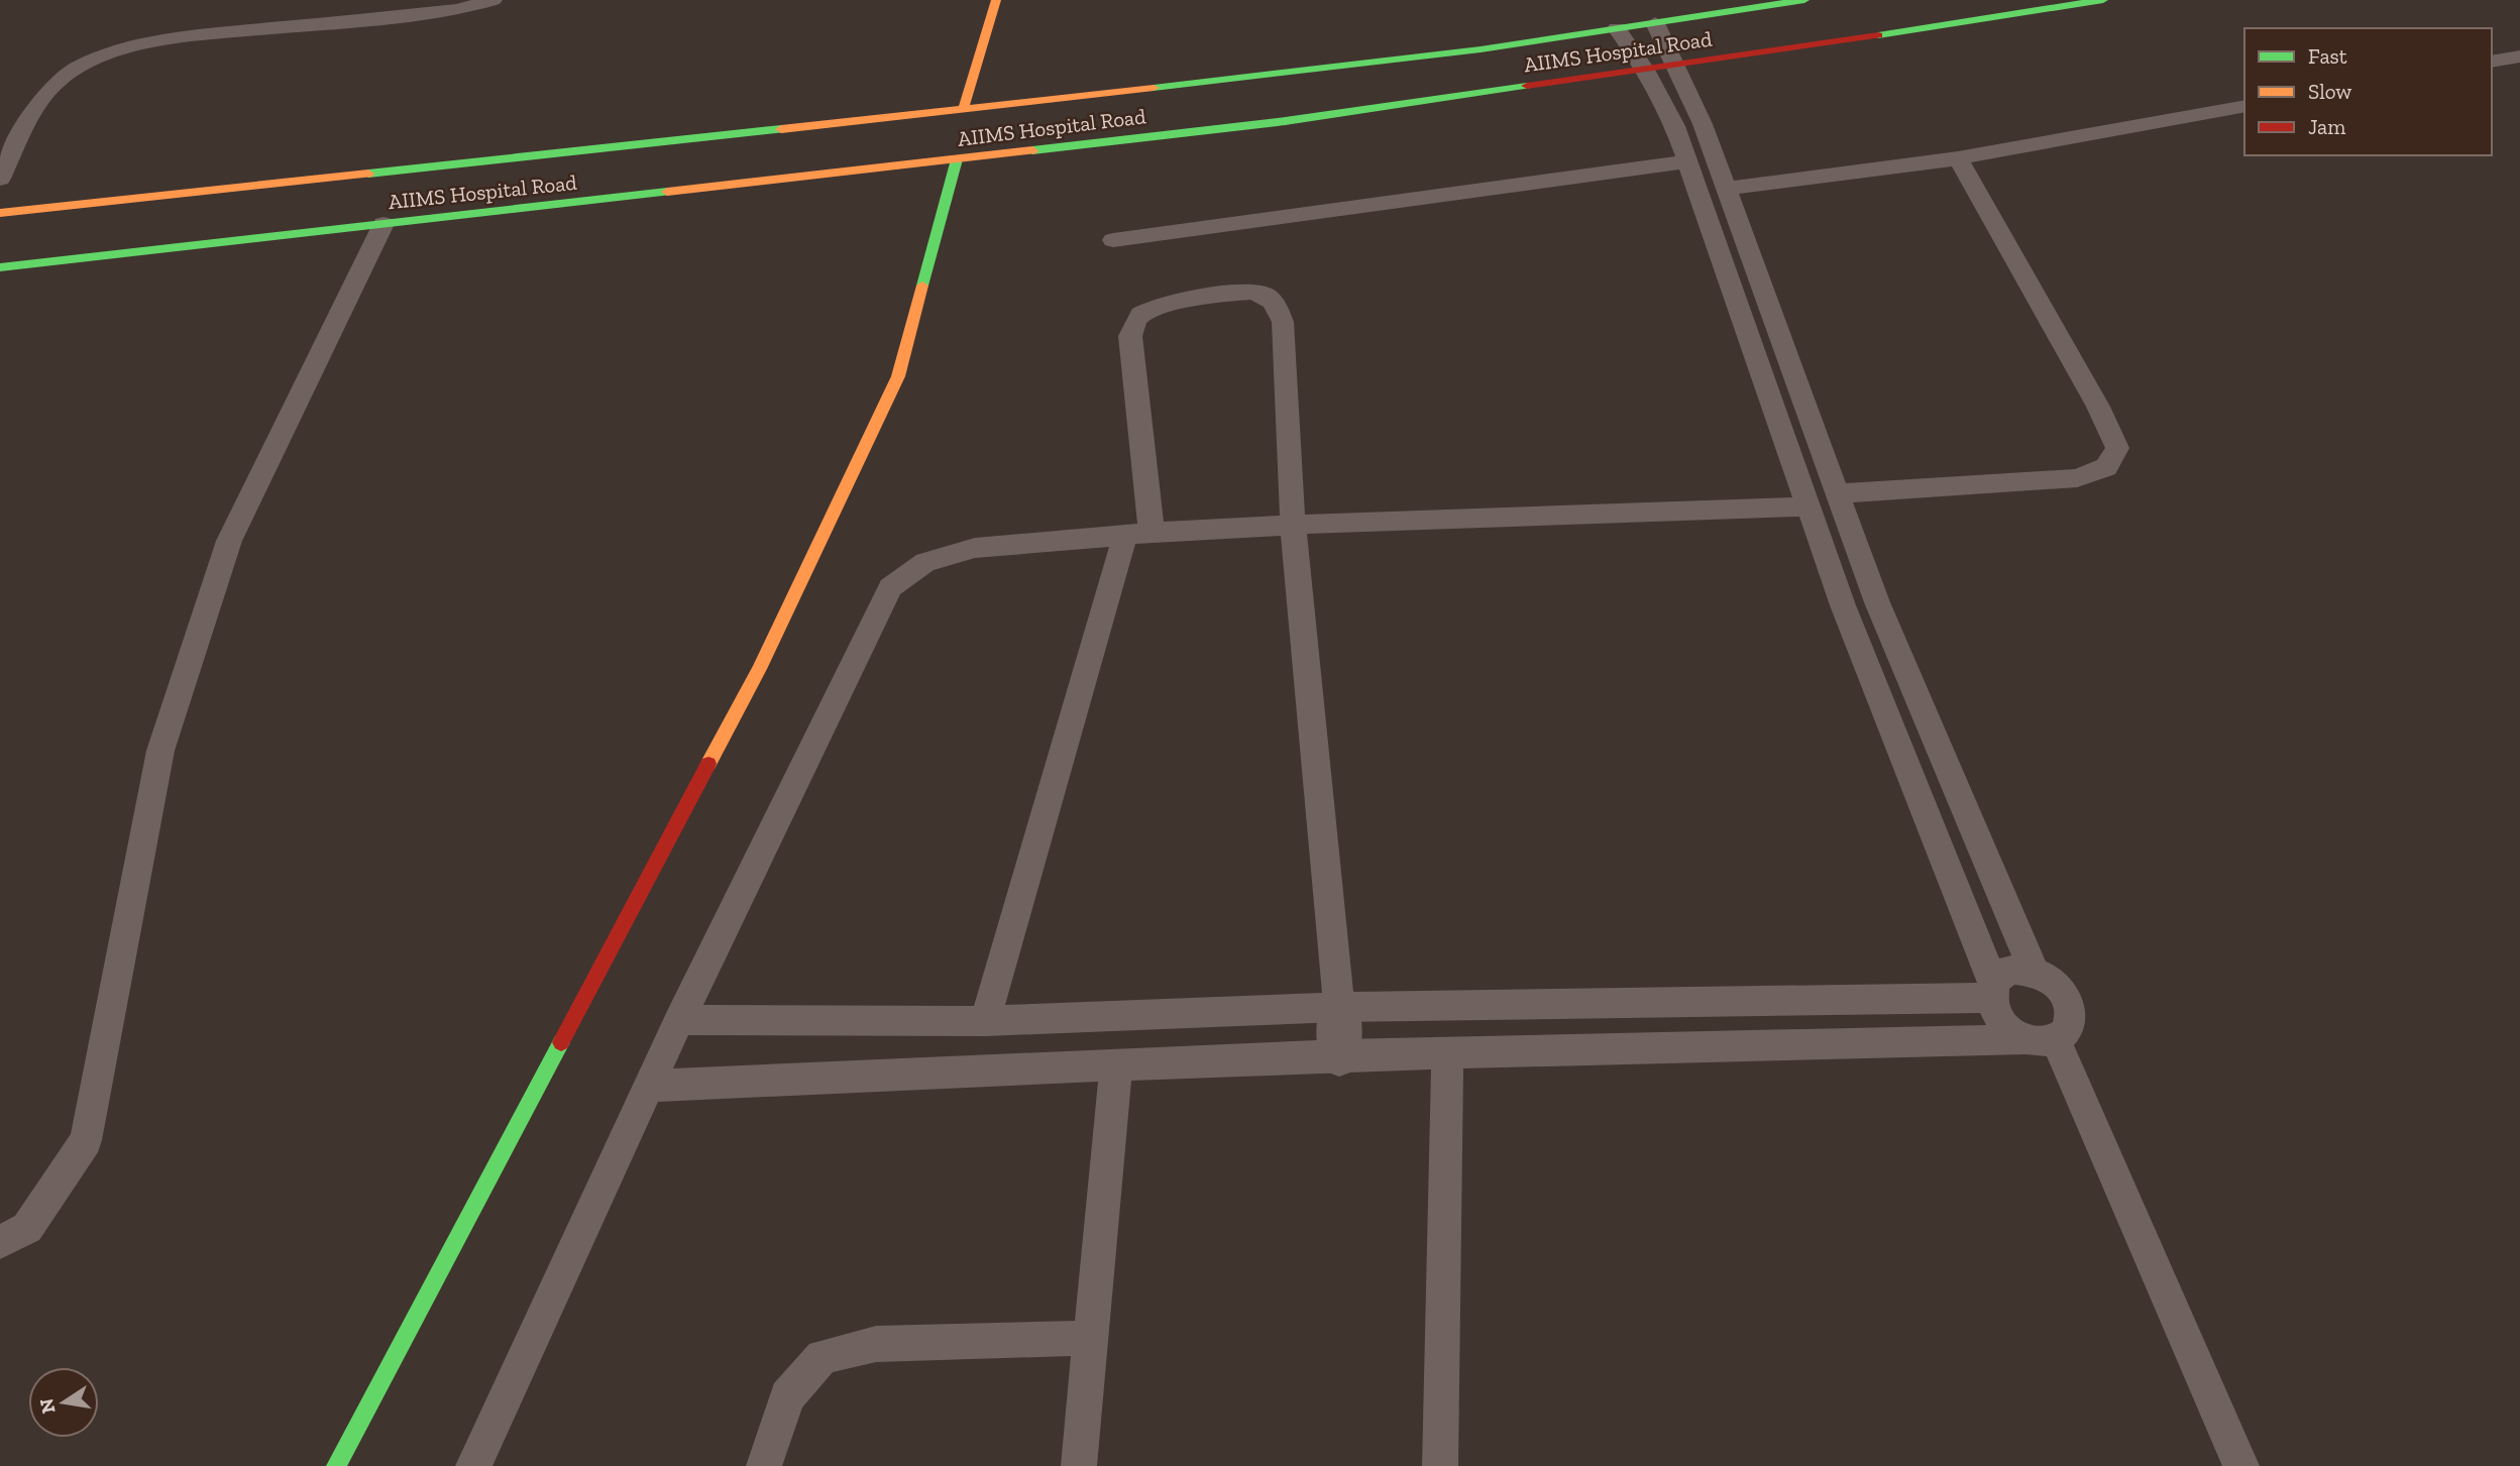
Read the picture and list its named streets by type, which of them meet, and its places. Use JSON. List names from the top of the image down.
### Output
{
  "streets": {
    "street": ["AIIMS Hospital Road"]
  },
  "legend": ["Fast", "Slow", "Jam"],
  "north": "left"
}
